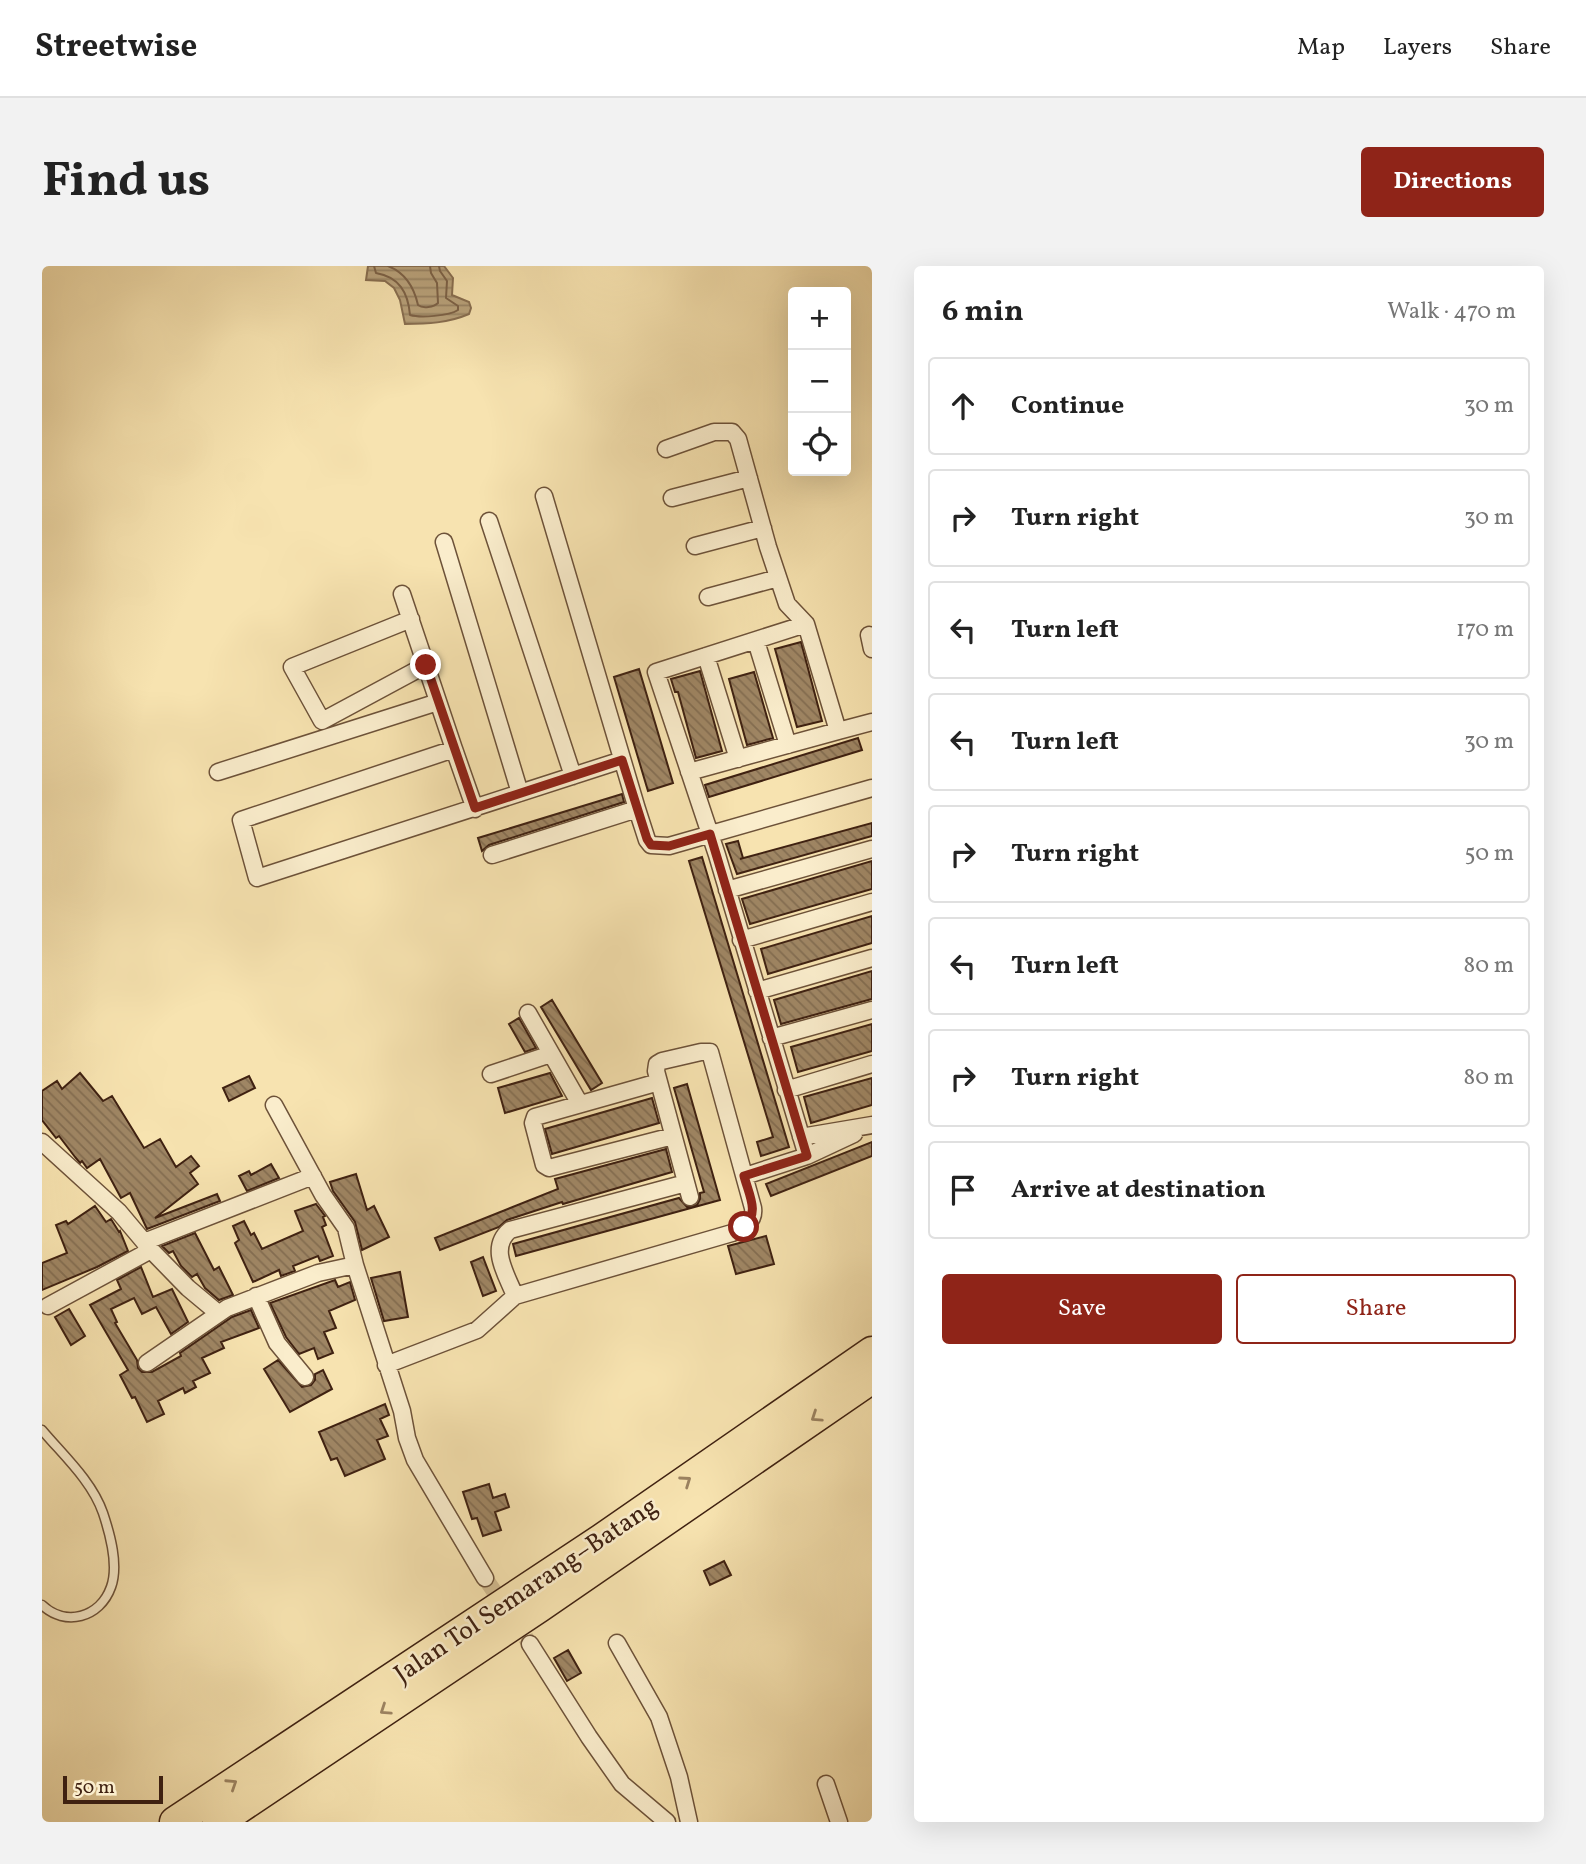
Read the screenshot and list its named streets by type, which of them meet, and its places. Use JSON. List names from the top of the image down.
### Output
{
  "streets": {
    "highway": ["Jalan Tol Semarang–Batang"]
  },
  "scale_bar": "50 m",
  "page": {
    "header": "Streetwise",
    "nav": ["Map", "Layers", "Share"],
    "buttons": [
      "Directions",
      ["Save", "Share"]
    ],
    "title": "Find us",
    "heading": ["6 min", "Walk · 470 m"],
    "map_buttons": ["+", "−"],
    "list": [
      ["Continue", "30 m"],
      ["Turn right", "30 m"],
      ["Turn left", "170 m"],
      ["Turn left", "30 m"],
      ["Turn right", "50 m"],
      ["Turn left", "80 m"],
      ["Turn right", "80 m"],
      "Arrive at destination"
    ],
    "scale": "50 m"
  }
}
